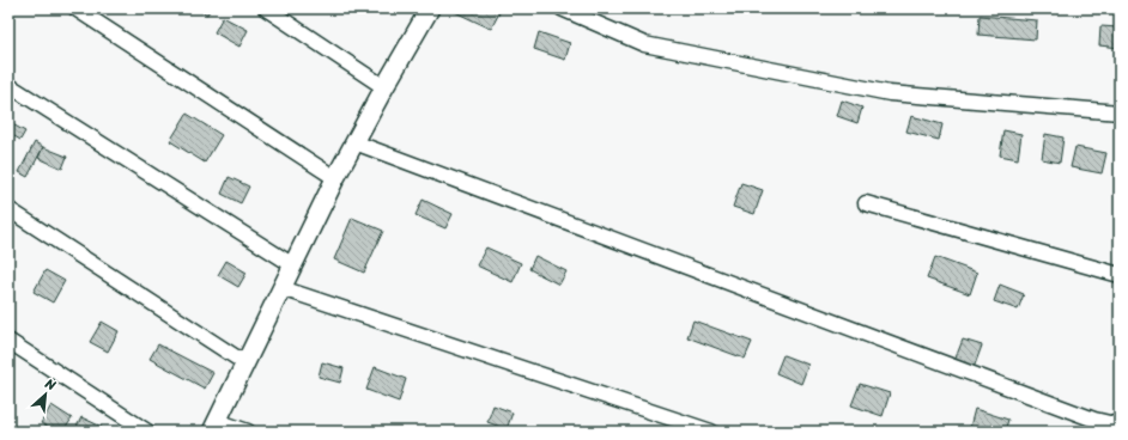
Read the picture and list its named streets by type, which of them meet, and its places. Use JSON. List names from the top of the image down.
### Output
{
  "north": "top right"
}
